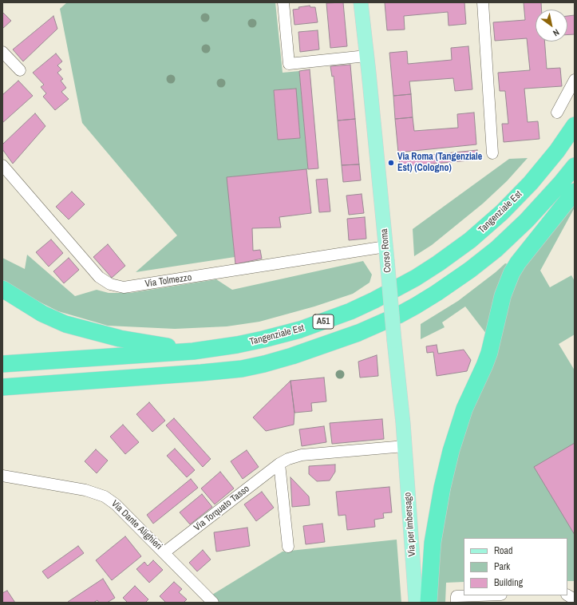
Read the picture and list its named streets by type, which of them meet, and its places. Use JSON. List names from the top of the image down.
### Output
{
  "streets": {
    "highway": ["Tangenziale Est", "A51"],
    "main road": ["Corso Roma", "Via per Imbersago"],
    "street": ["Via Tolmezzo", "Via Torquato Tasso", "Via Dante Alighieri"]
  },
  "crossings": [
    ["Corso Roma", "Via Tolmezzo"],
    ["Corso Roma", "Via Torquato Tasso"],
    ["Corso Roma", "Via per Imbersago"],
    ["Via Torquato Tasso", "Via per Imbersago"],
    ["Via Torquato Tasso", "Via Dante Alighieri"]
  ],
  "places": ["Via Roma (Tangenziale Est) (Cologno)"],
  "legend": ["Road", "Park", "Building"],
  "north": "bottom right"
}
